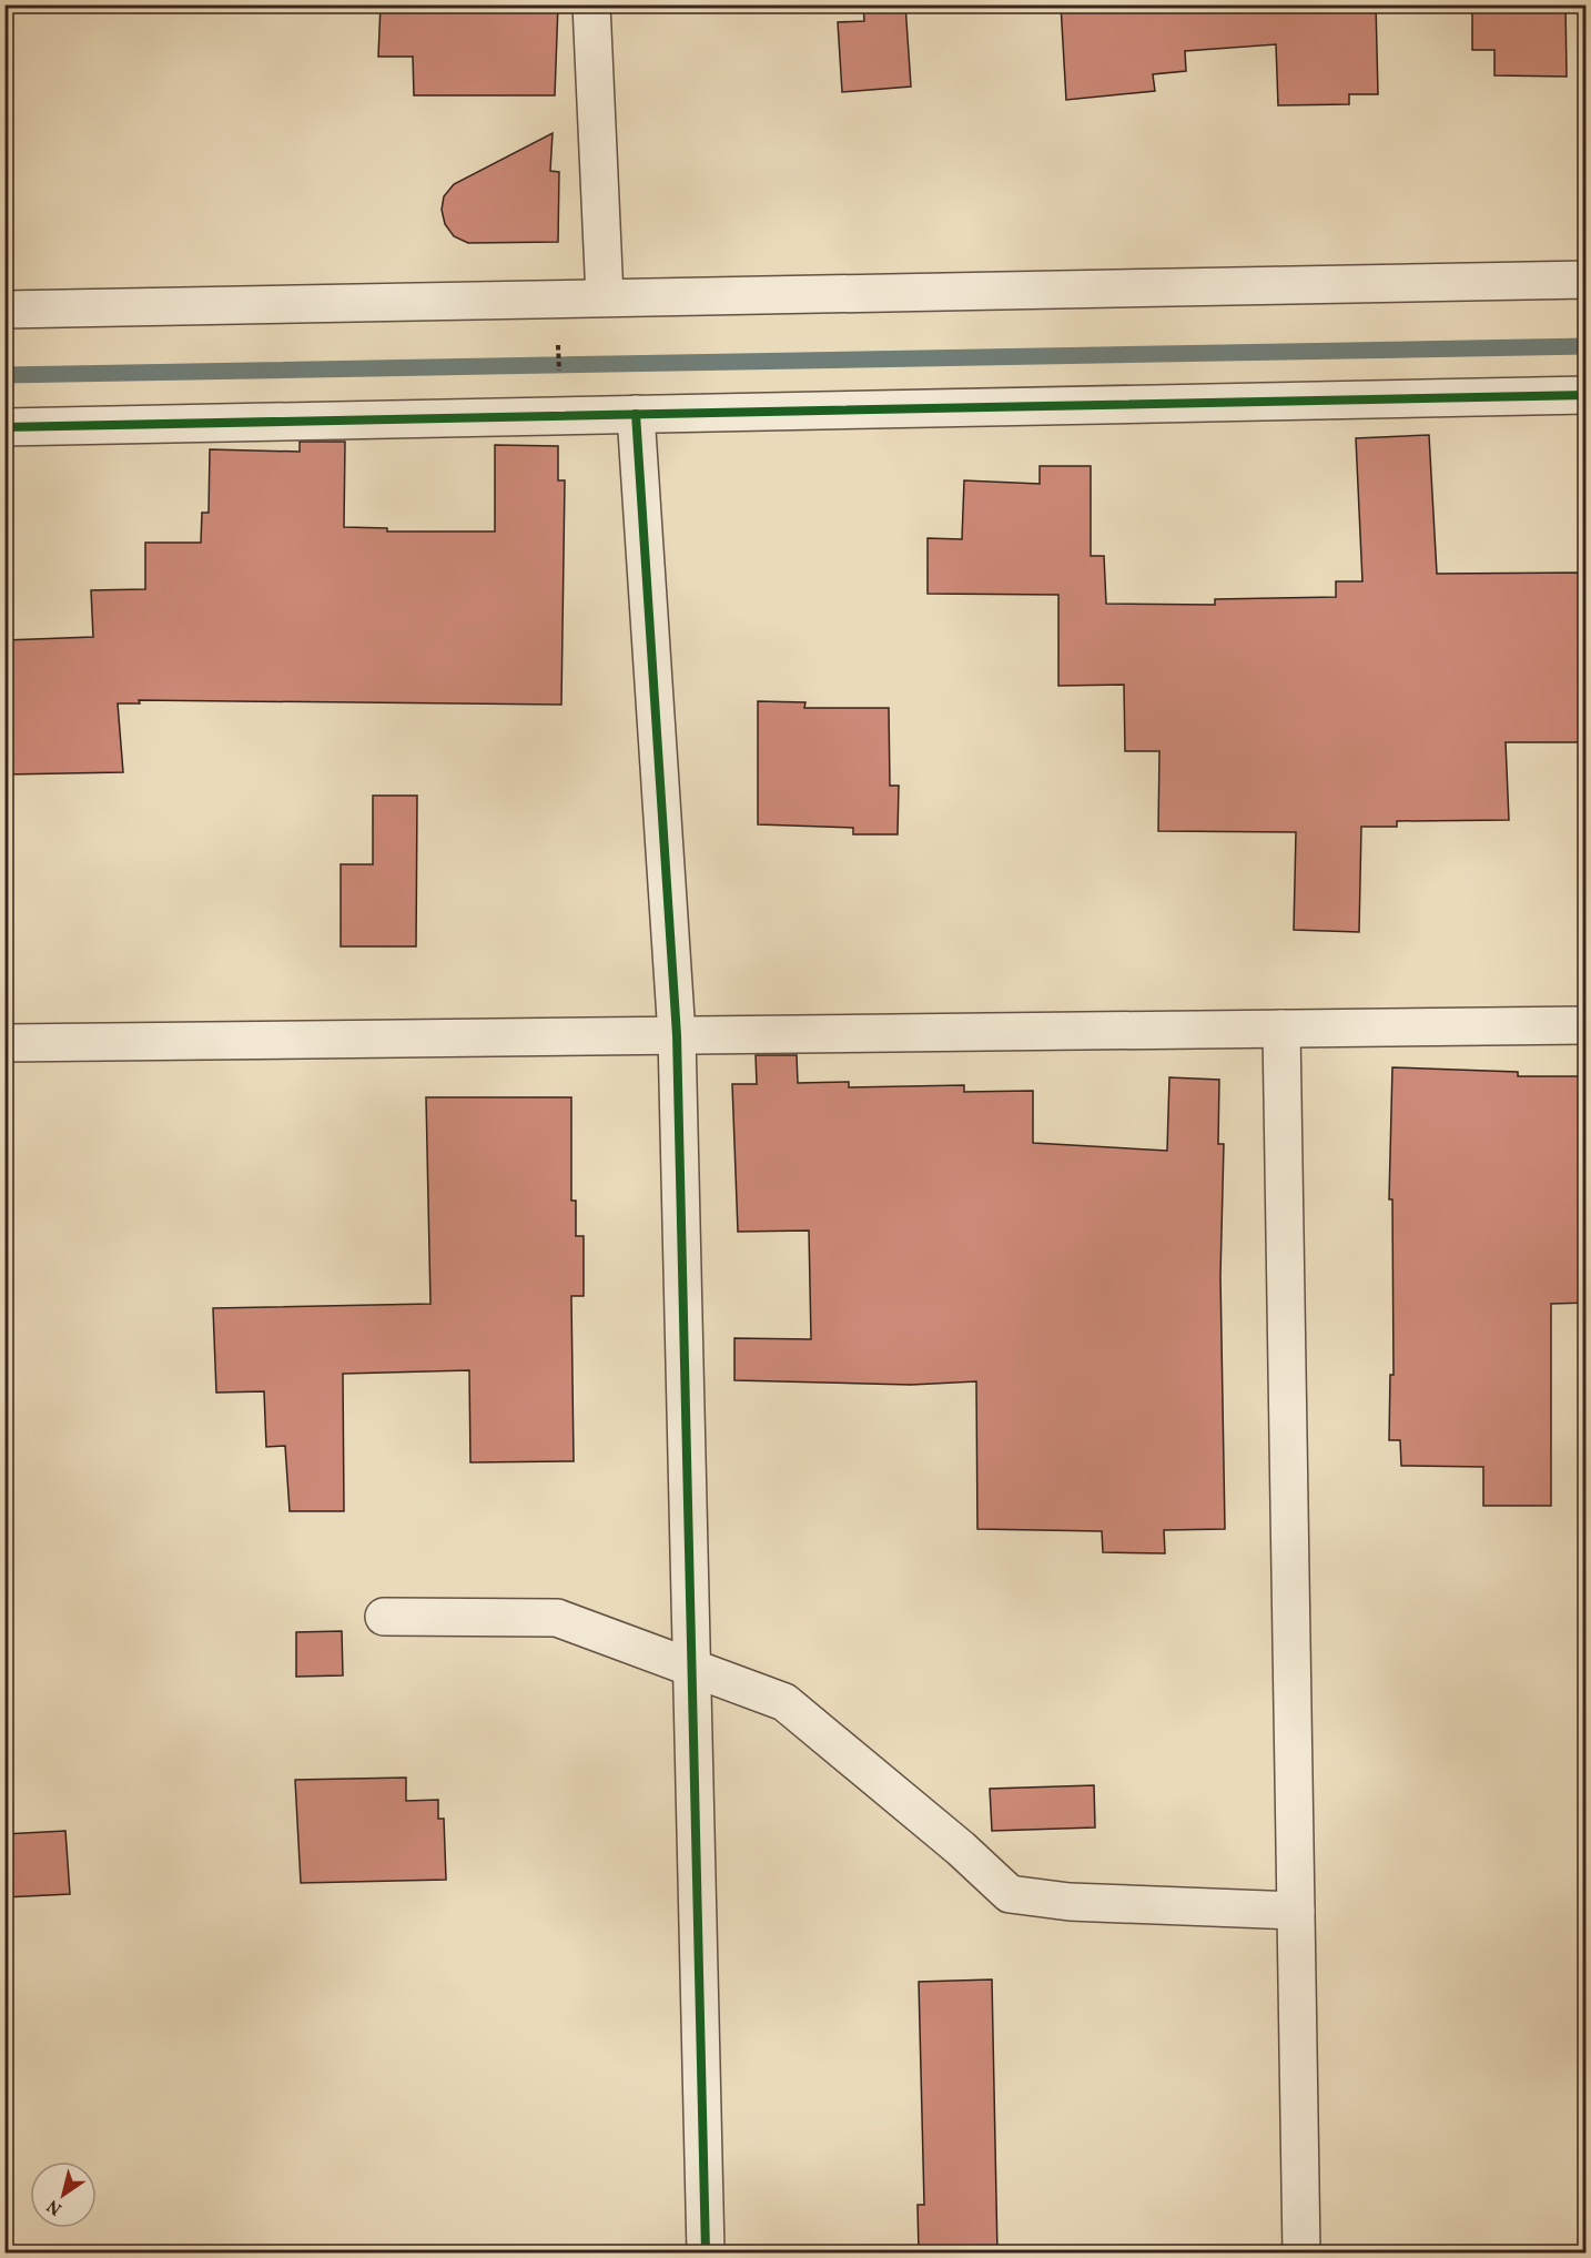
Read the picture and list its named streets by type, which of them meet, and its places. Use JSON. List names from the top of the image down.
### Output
{
  "north": "bottom left"
}
